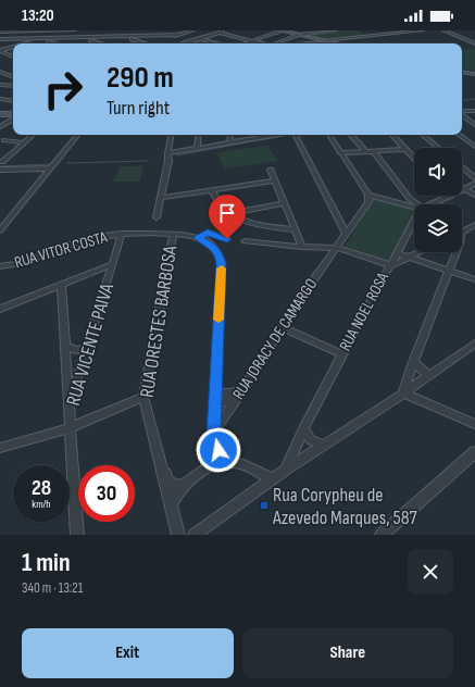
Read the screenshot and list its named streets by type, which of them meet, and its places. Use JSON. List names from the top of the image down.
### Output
{
  "streets": {
    "street": [
      "RUA VITOR COSTA",
      "RUA NOEL ROSA",
      "RUA ORESTES BARBOSA",
      "RUA JORACY DE CAMARGO",
      "RUA VICENTE PAIVA"
    ]
  },
  "crossings": [
    ["RUA VITOR COSTA", "RUA ORESTES BARBOSA"],
    ["RUA VITOR COSTA", "RUA VICENTE PAIVA"]
  ],
  "places": {
    "transit": ["Rua Corypheu de Azevedo Marques, 587"]
  },
  "page": {
    "status": "13:20",
    "turn": ["290 m", "Turn right"],
    "speed": "28 km/h",
    "limit": "30",
    "heading": ["1 min", "340 m · 13:21"],
    "buttons": ["Exit", "Share"]
  }
}
